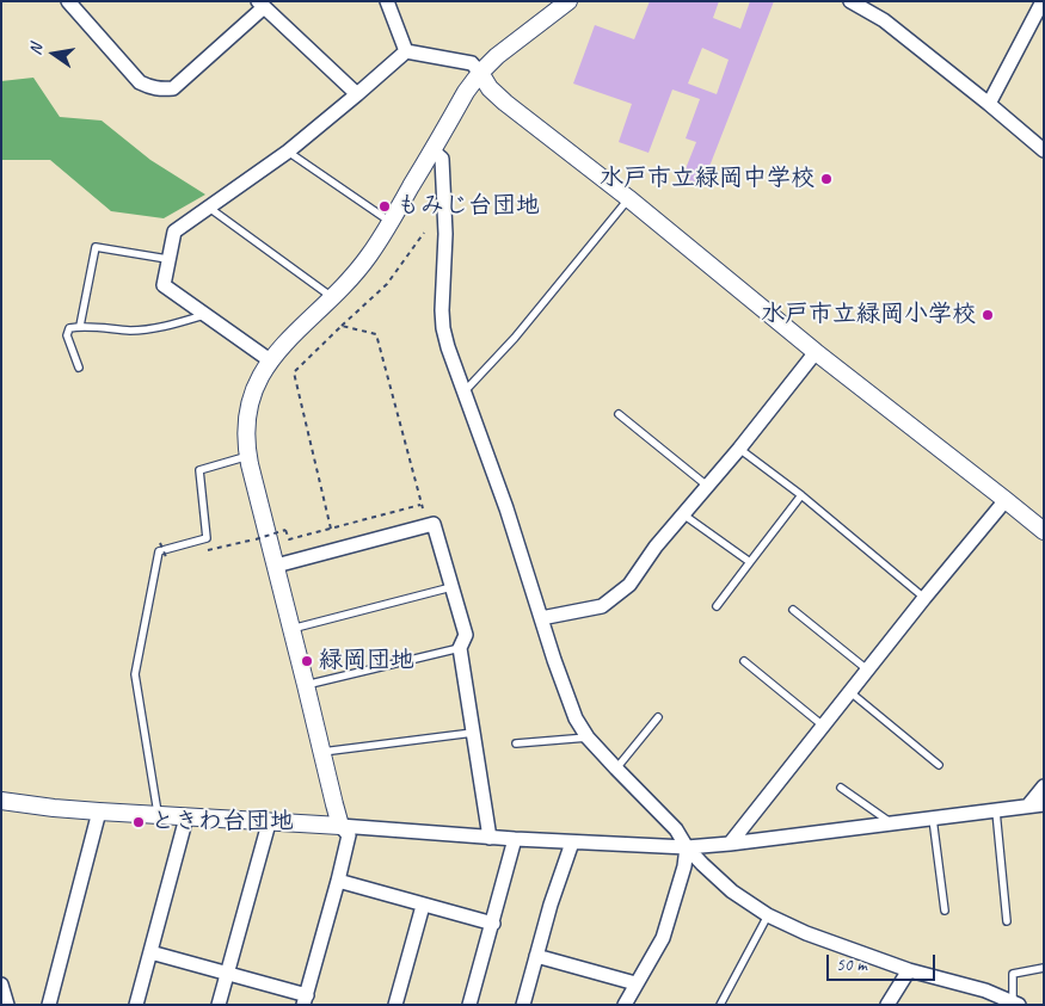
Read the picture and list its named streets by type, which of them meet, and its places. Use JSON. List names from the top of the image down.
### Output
{
  "places": [
    "水戸市立緑岡中学校",
    "もみじ台団地",
    "水戸市立緑岡小学校",
    "緑岡団地",
    "ときわ台団地"
  ],
  "scale_bar": "50 m",
  "north": "left"
}
